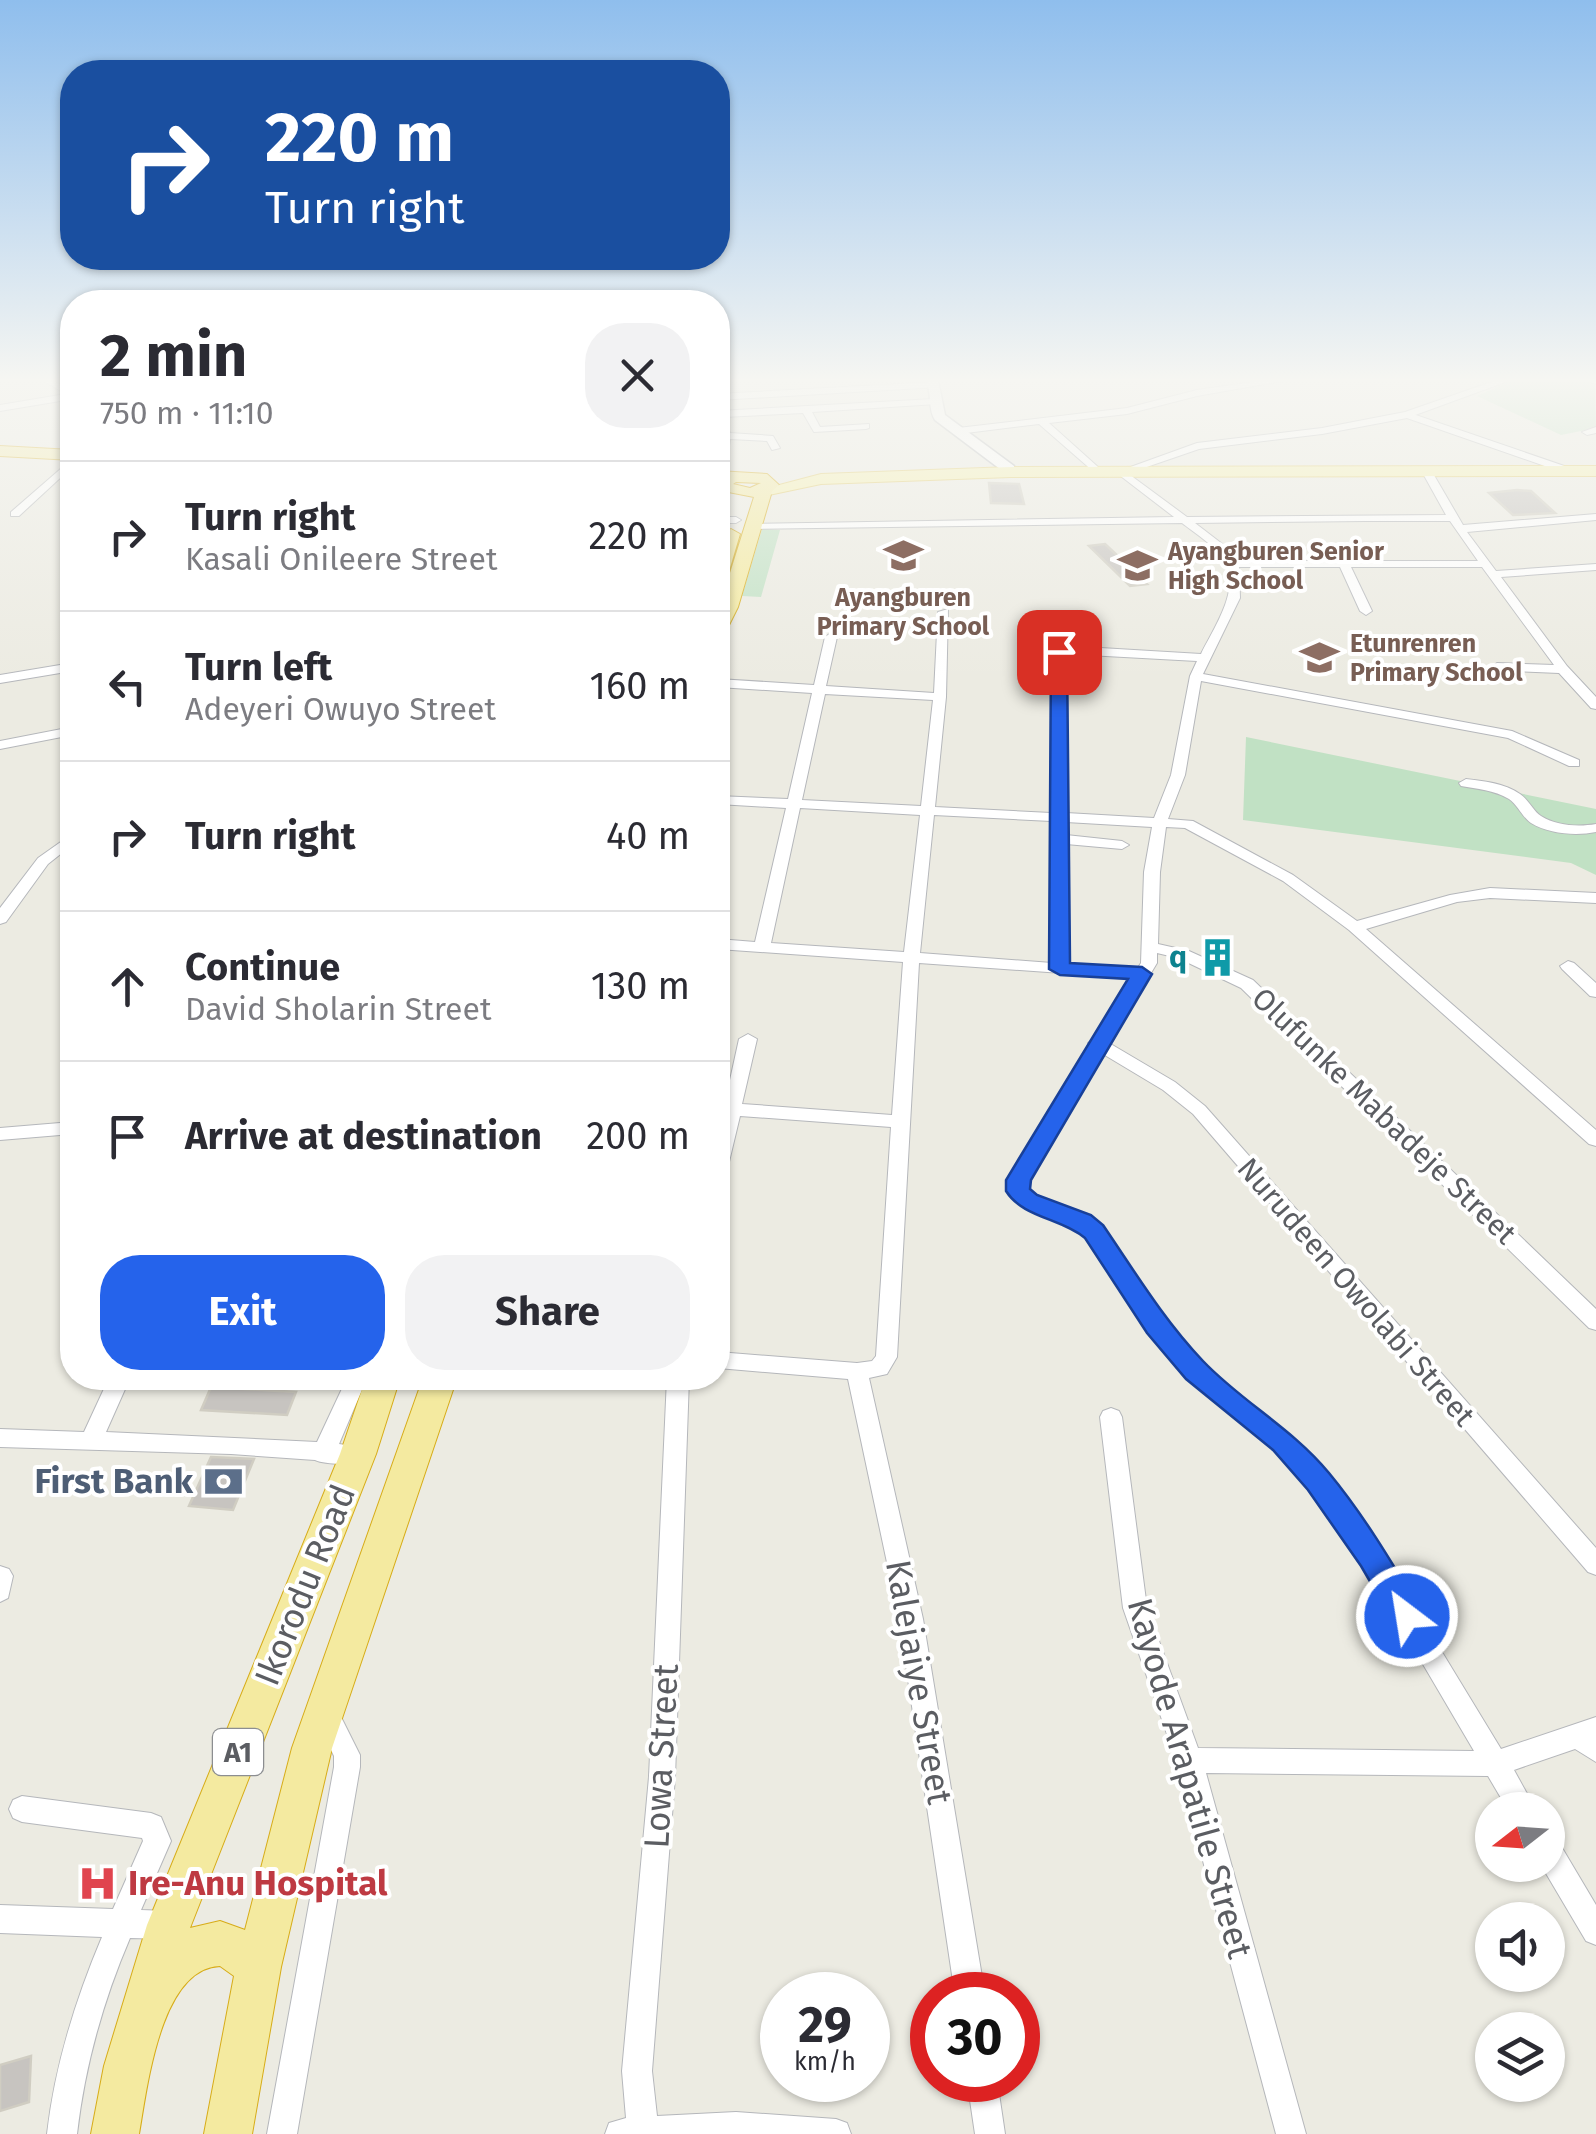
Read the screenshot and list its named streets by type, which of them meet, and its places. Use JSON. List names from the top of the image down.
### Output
{
  "streets": {
    "highway": ["Ikorodu Road", "A1"],
    "street": [
      "Olufunke Mabadeje Street",
      "Nurudeen Owolabi Street",
      "Kalejaiye Street",
      "Lowa Street",
      "Kayode Arapatile Street"
    ]
  },
  "places": {
    "school or university": ["Ayangburen Primary School", "Ayangburen Senior High School", "Etunrenren Primary School"],
    "building": ["q"],
    "bank": ["First Bank"],
    "hospital": ["Ire-Anu Hospital"]
  },
  "north": "left",
  "page": {
    "turn": ["220 m", "Turn right"],
    "heading": ["2 min", "750 m · 11:10"],
    "list": [
      {
        "name": "Turn right",
        "note": "Kasali Onileere Street",
        "value": "220 m"
      },
      {
        "name": "Turn left",
        "note": "Adeyeri Owuyo Street",
        "value": "160 m"
      },
      {
        "name": "Turn right",
        "value": "40 m"
      },
      {
        "name": "Continue",
        "note": "David Sholarin Street",
        "value": "130 m"
      },
      {
        "name": "Arrive at destination",
        "value": "200 m"
      }
    ],
    "buttons": ["Exit", "Share"],
    "speed": "29 km/h",
    "limit": "30"
  }
}
